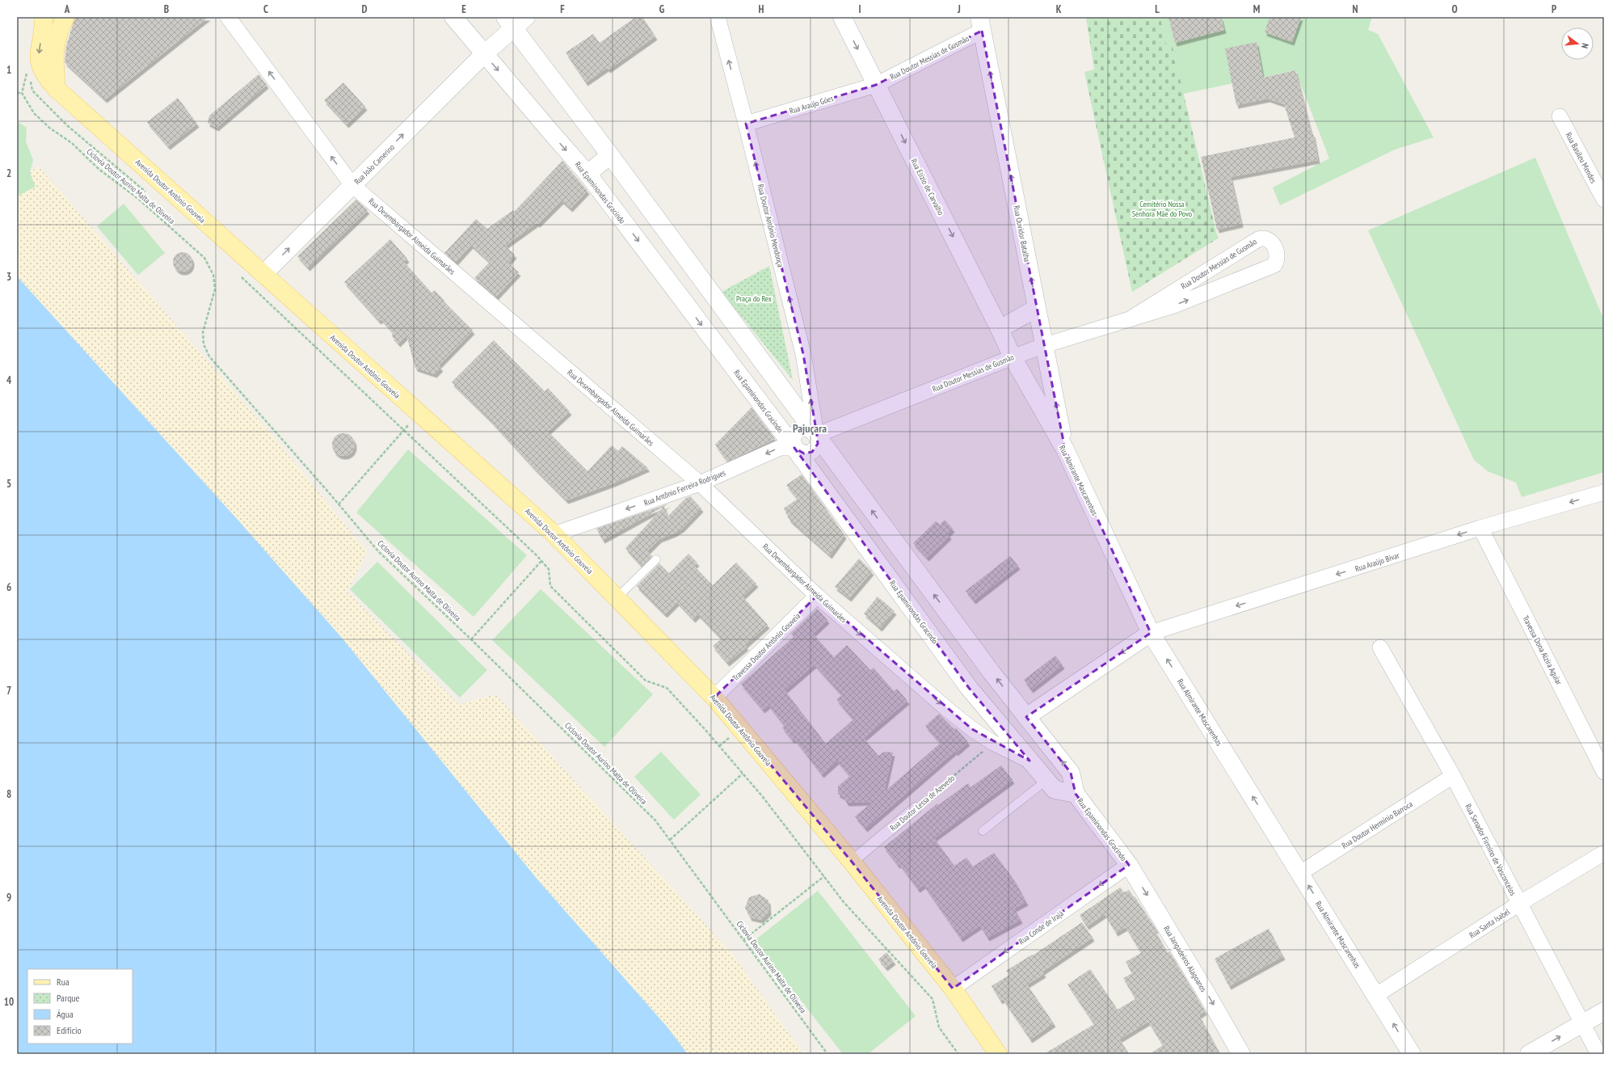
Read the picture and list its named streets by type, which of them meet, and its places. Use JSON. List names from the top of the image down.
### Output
{
  "streets": {
    "main road": ["Avenida Doutor Antônio Gouveia"],
    "street": [
      "Rua Doutor Messias de Gusmão",
      "Rua Araújo Góes",
      "Rua Basileu Mendes",
      "Rua João Camerino",
      "Rua Elízio de Carvalho",
      "Rua Epaminondas Gracindo",
      "Rua Doutor Antônio Mendonça",
      "Rua Ouvidor Batalha",
      "Rua Desembargador Almeida Guimarães",
      "Rua Almirante Mascarenhas",
      "Rua Antônio Ferreira Rodrigues",
      "Rua Araújo Bivar",
      "Travessa Doutor Antônio Gouveia",
      "Travessa Dona Alzira Aguiar",
      "Rua Doutor Lessa de Azevedo",
      "Rua Doutor Hermínio Barroca",
      "Rua Senador Firmino de Vasconcelos",
      "Rua Santa Isabel",
      "Rua Conde de Irajá",
      "Rua Jangadeiros Alagoanos"
    ],
    "path": ["Ciclovia Doutor Aurino Malta de Oliveira"]
  },
  "crossings": [
    ["Rua Doutor Messias de Gusmão", "Rua Araújo Góes"],
    ["Rua Doutor Messias de Gusmão", "Rua Elízio de Carvalho"],
    ["Rua Doutor Messias de Gusmão", "Rua Epaminondas Gracindo"],
    ["Rua Doutor Messias de Gusmão", "Rua Doutor Antônio Mendonça"],
    ["Rua Doutor Messias de Gusmão", "Rua Ouvidor Batalha"],
    ["Rua Doutor Messias de Gusmão", "Rua Almirante Mascarenhas"],
    ["Rua Araújo Góes", "Rua Elízio de Carvalho"],
    ["Rua Araújo Góes", "Rua Doutor Antônio Mendonça"],
    ["Rua João Camerino", "Avenida Doutor Antônio Gouveia"],
    ["Rua João Camerino", "Rua Epaminondas Gracindo"],
    ["Rua João Camerino", "Rua Desembargador Almeida Guimarães"],
    ["Rua Elízio de Carvalho", "Rua Almirante Mascarenhas"],
    ["Avenida Doutor Antônio Gouveia", "Rua Antônio Ferreira Rodrigues"],
    ["Avenida Doutor Antônio Gouveia", "Travessa Doutor Antônio Gouveia"],
    ["Avenida Doutor Antônio Gouveia", "Rua Doutor Lessa de Azevedo"],
    ["Avenida Doutor Antônio Gouveia", "Rua Conde de Irajá"],
    ["Rua Epaminondas Gracindo", "Rua Doutor Antônio Mendonça"],
    ["Rua Epaminondas Gracindo", "Rua Desembargador Almeida Guimarães"],
    ["Rua Epaminondas Gracindo", "Rua Antônio Ferreira Rodrigues"],
    ["Rua Epaminondas Gracindo", "Rua Conde de Irajá"],
    ["Rua Epaminondas Gracindo", "Rua Jangadeiros Alagoanos"],
    ["Rua Ouvidor Batalha", "Rua Almirante Mascarenhas"],
    ["Rua Desembargador Almeida Guimarães", "Rua Antônio Ferreira Rodrigues"],
    ["Rua Desembargador Almeida Guimarães", "Travessa Doutor Antônio Gouveia"],
    ["Rua Desembargador Almeida Guimarães", "Rua Doutor Lessa de Azevedo"],
    ["Rua Almirante Mascarenhas", "Rua Araújo Bivar"],
    ["Rua Almirante Mascarenhas", "Rua Doutor Hermínio Barroca"],
    ["Rua Almirante Mascarenhas", "Rua Santa Isabel"],
    ["Rua Araújo Bivar", "Travessa Dona Alzira Aguiar"],
    ["Rua Doutor Hermínio Barroca", "Rua Senador Firmino de Vasconcelos"],
    ["Rua Senador Firmino de Vasconcelos", "Rua Santa Isabel"],
    ["Rua Conde de Irajá", "Rua Jangadeiros Alagoanos"]
  ],
  "one_way": [
    "Rua João Camerino",
    "Rua Elízio de Carvalho",
    "Rua Doutor Antônio Mendonça",
    "Rua Ouvidor Batalha",
    "Rua Almirante Mascarenhas",
    "Rua Antônio Ferreira Rodrigues",
    "Rua Araújo Bivar",
    "Rua Conde de Irajá",
    "Rua Jangadeiros Alagoanos"
  ],
  "districts": ["Pajuçara"],
  "parks": ["Cemitério Nossa Senhora Mãe do Povo", "Praça do Rex"],
  "legend": [
    "Rua",
    "Parque",
    "Água",
    "Edifício"
  ],
  "north": "right",
  "grid": {
    "columns": [
      "A",
      "B",
      "C",
      "D",
      "E",
      "F",
      "G",
      "H",
      "I",
      "J",
      "K",
      "L",
      "M",
      "N",
      "O",
      "P"
    ],
    "rows": [
      "1",
      "2",
      "3",
      "4",
      "5",
      "6",
      "7",
      "8",
      "9",
      "10"
    ]
  }
}
